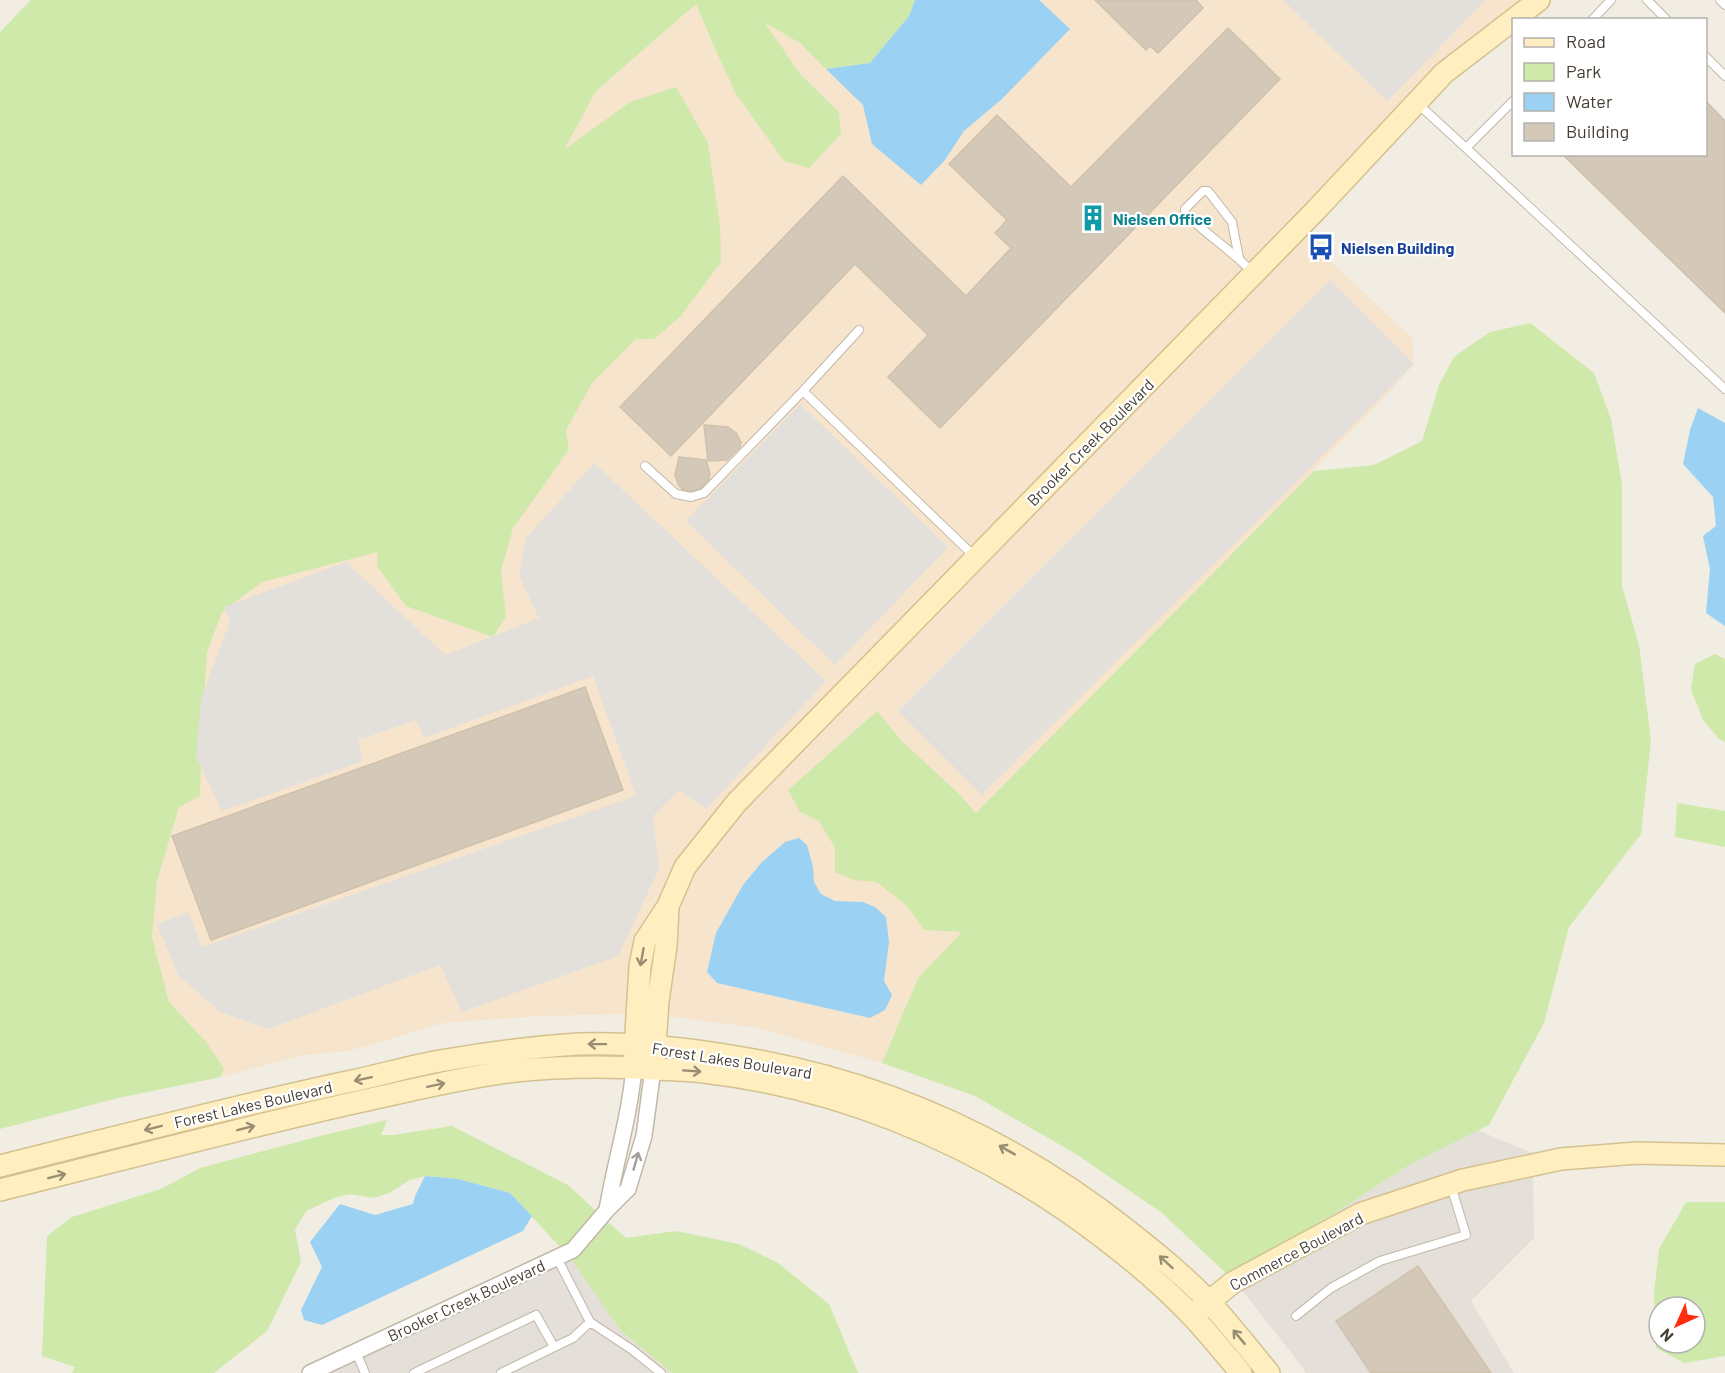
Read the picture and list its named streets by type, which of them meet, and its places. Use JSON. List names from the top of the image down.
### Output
{
  "streets": {
    "main road": ["Brooker Creek Boulevard", "Forest Lakes Boulevard", "Commerce Boulevard"]
  },
  "crossings": [
    ["Brooker Creek Boulevard", "Forest Lakes Boulevard"],
    ["Forest Lakes Boulevard", "Commerce Boulevard"]
  ],
  "places": {
    "building": ["Nielsen Office"],
    "bus stop": ["Nielsen Building"]
  },
  "legend": [
    "Road",
    "Park",
    "Water",
    "Building"
  ],
  "north": "bottom left"
}
